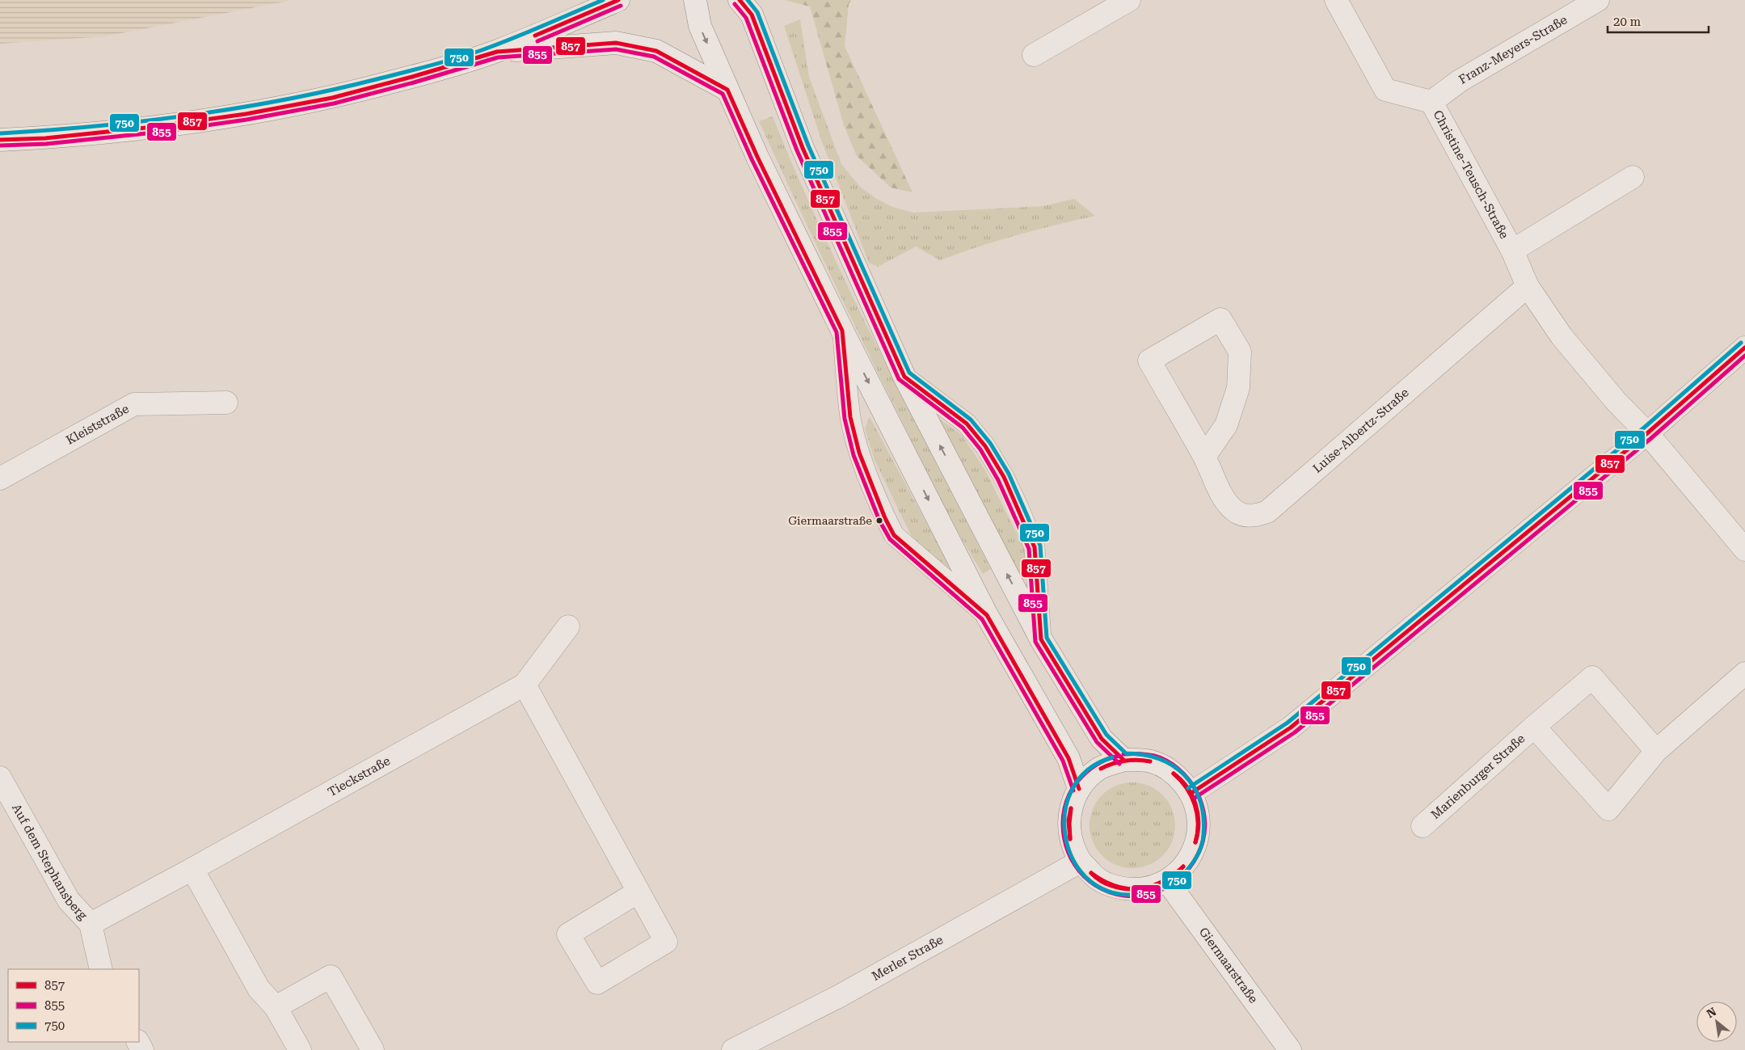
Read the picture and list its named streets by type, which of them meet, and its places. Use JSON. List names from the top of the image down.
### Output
{
  "streets": {
    "street": [
      "Franz-Meyers-Straße",
      "Christine-Teusch-Straße",
      "Kleiststraße",
      "Luise-Albertz-Straße",
      "Marienburger Straße",
      "Tieckstraße",
      "Auf dem Stephansberg",
      "Merler Straße",
      "Giermaarstraße"
    ]
  },
  "crossings": [
    ["Franz-Meyers-Straße", "Christine-Teusch-Straße"],
    ["Christine-Teusch-Straße", "Luise-Albertz-Straße"],
    ["Tieckstraße", "Auf dem Stephansberg"],
    ["Merler Straße", "Giermaarstraße"]
  ],
  "places": ["Giermaarstraße"],
  "lines": ["transit line 857", "transit line 750", "transit line 855"],
  "legend": ["857", "855", "750"],
  "scale_bar": "20 m",
  "north": "top left"
}
